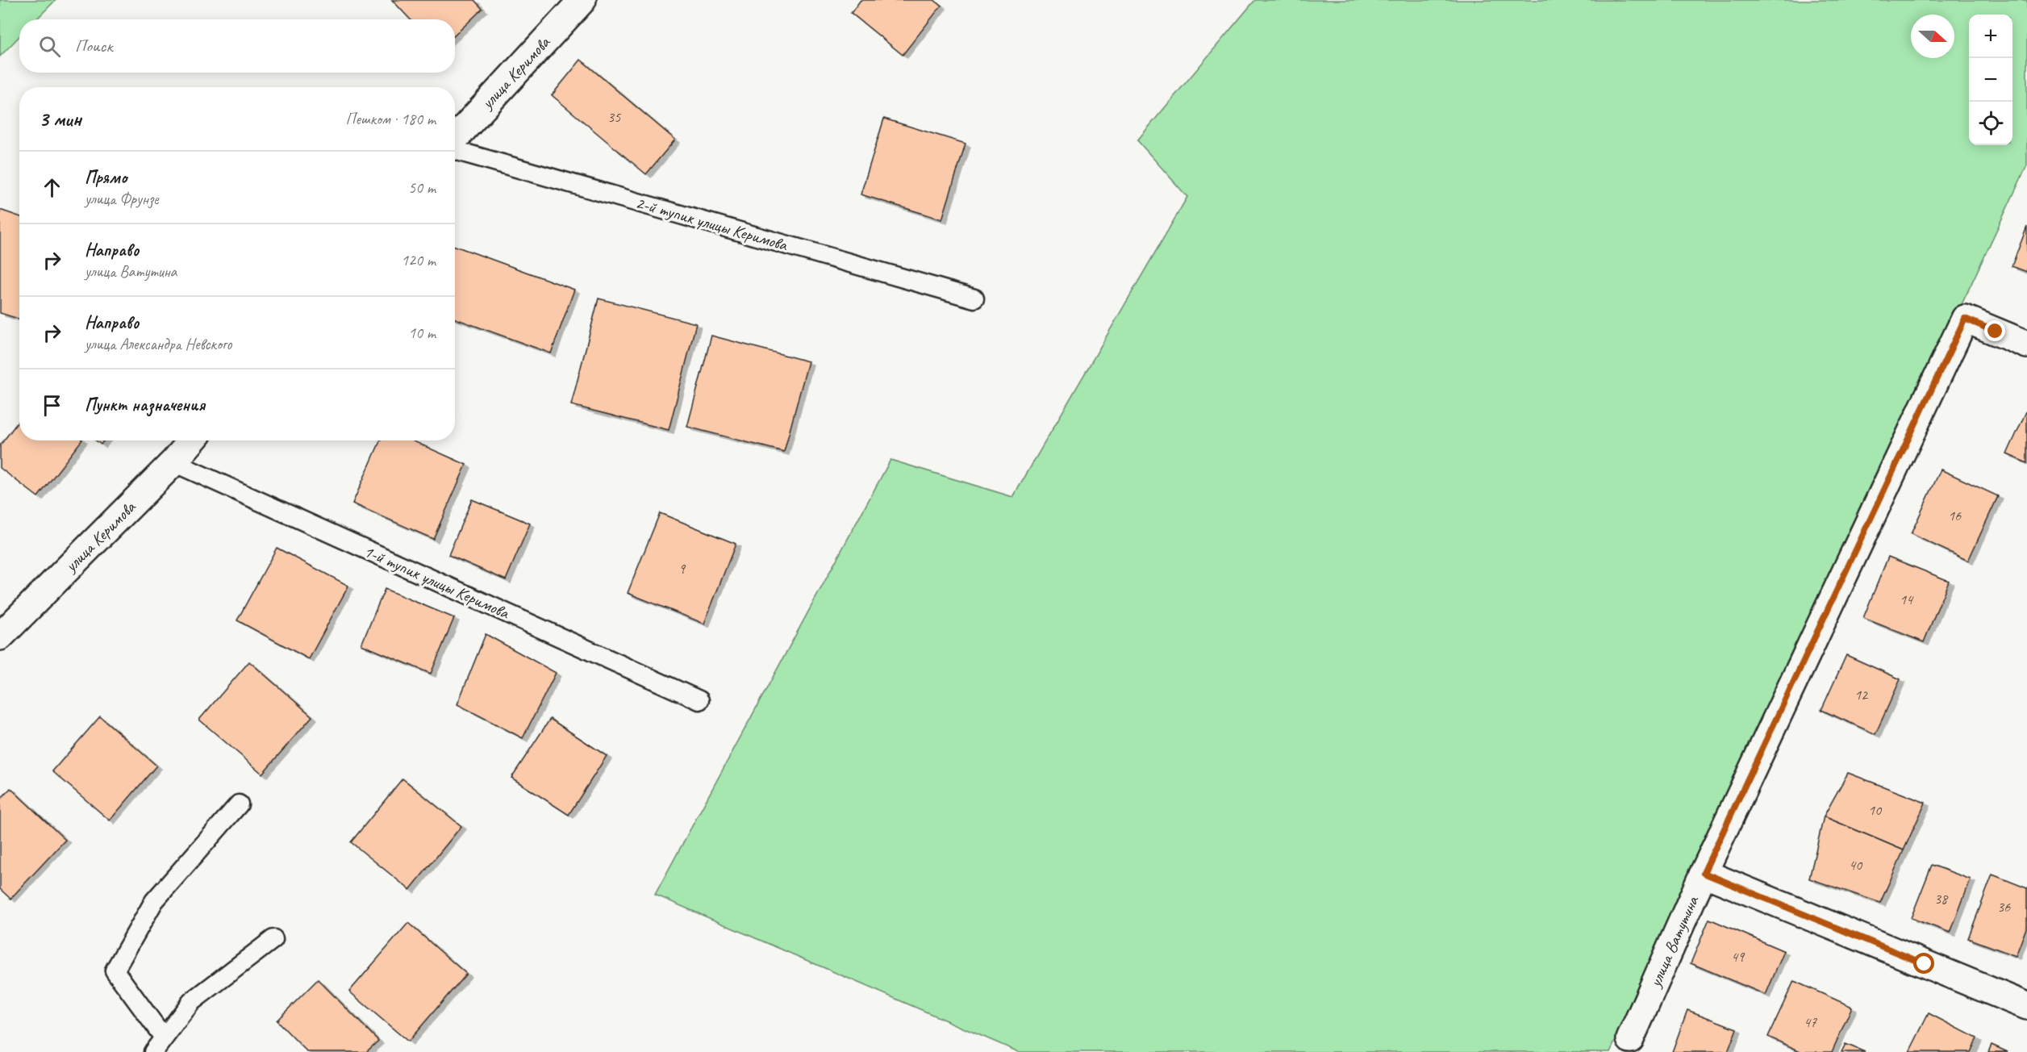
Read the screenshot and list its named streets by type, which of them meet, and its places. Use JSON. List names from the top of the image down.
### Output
{
  "streets": {
    "street": ["улица Керимова", "улица Ватутина"],
    "lane": ["2-й тупик улицы Керимова", "1-й тупик улицы Керимова"]
  },
  "crossings": [
    ["улица Керимова", "1-й тупик улицы Керимова"]
  ],
  "house_numbers": [
    "35",
    "16",
    "9",
    "14",
    "12",
    "10",
    "40",
    "38",
    "36",
    "49",
    "47"
  ],
  "north": "right",
  "page": {
    "map_buttons": ["+", "−"],
    "search": "Поиск",
    "heading": ["3 мин", "Пешком · 180 m"],
    "list": [
      ["Прямо", "улица Фрунзе", "50 m"],
      ["Направо", "улица Ватутина", "120 m"],
      ["Направо", "улица Александра Невского", "10 m"],
      "Пункт назначения"
    ]
  }
}
